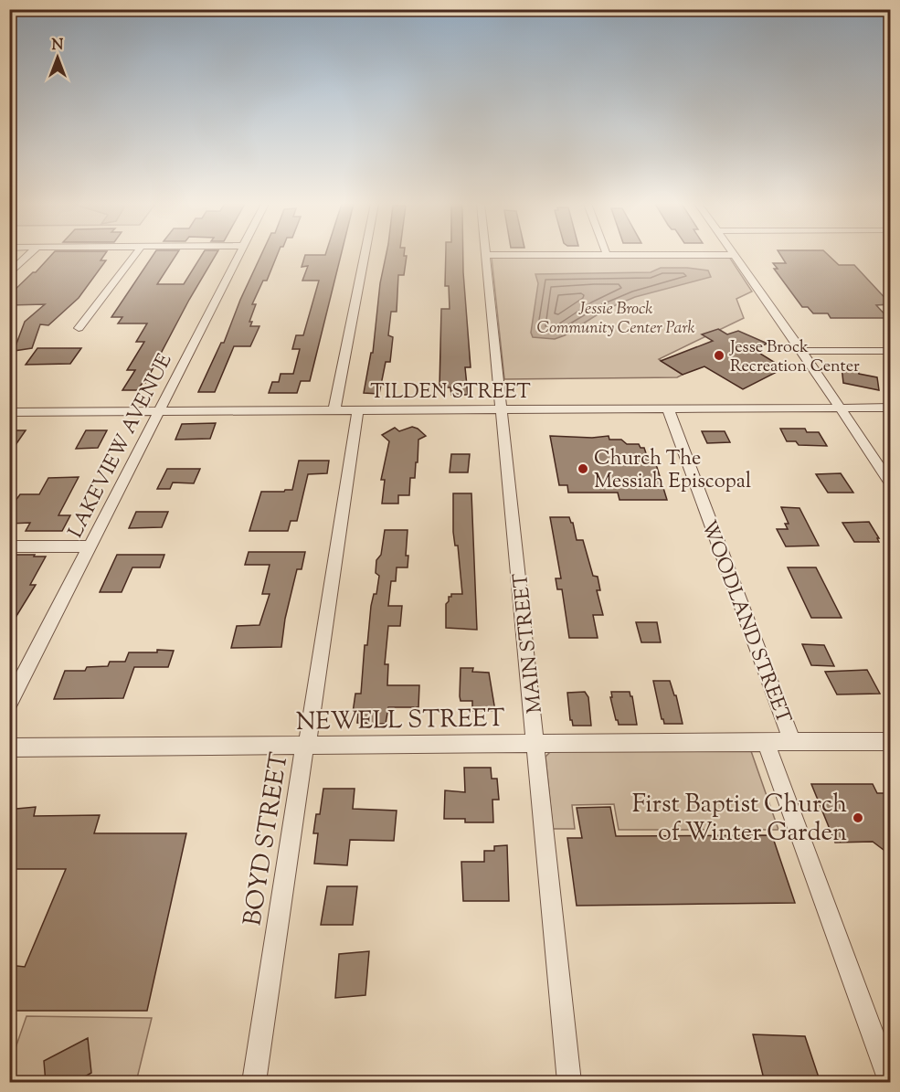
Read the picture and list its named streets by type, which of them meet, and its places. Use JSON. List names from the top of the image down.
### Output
{
  "streets": {
    "street": [
      "TILDEN STREET",
      "LAKEVIEW AVENUE",
      "WOODLAND STREET",
      "MAIN STREET",
      "NEWELL STREET",
      "BOYD STREET"
    ]
  },
  "crossings": [
    ["TILDEN STREET", "LAKEVIEW AVENUE"],
    ["TILDEN STREET", "WOODLAND STREET"],
    ["TILDEN STREET", "MAIN STREET"],
    ["TILDEN STREET", "BOYD STREET"],
    ["WOODLAND STREET", "NEWELL STREET"],
    ["MAIN STREET", "NEWELL STREET"],
    ["NEWELL STREET", "BOYD STREET"]
  ],
  "parks": ["Jessie Brock Community Center Park"],
  "places": ["Jesse Brock Recreation Center", "Church The Messiah Episcopal", "First Baptist Church of Winter Garden"],
  "north": "top"
}
